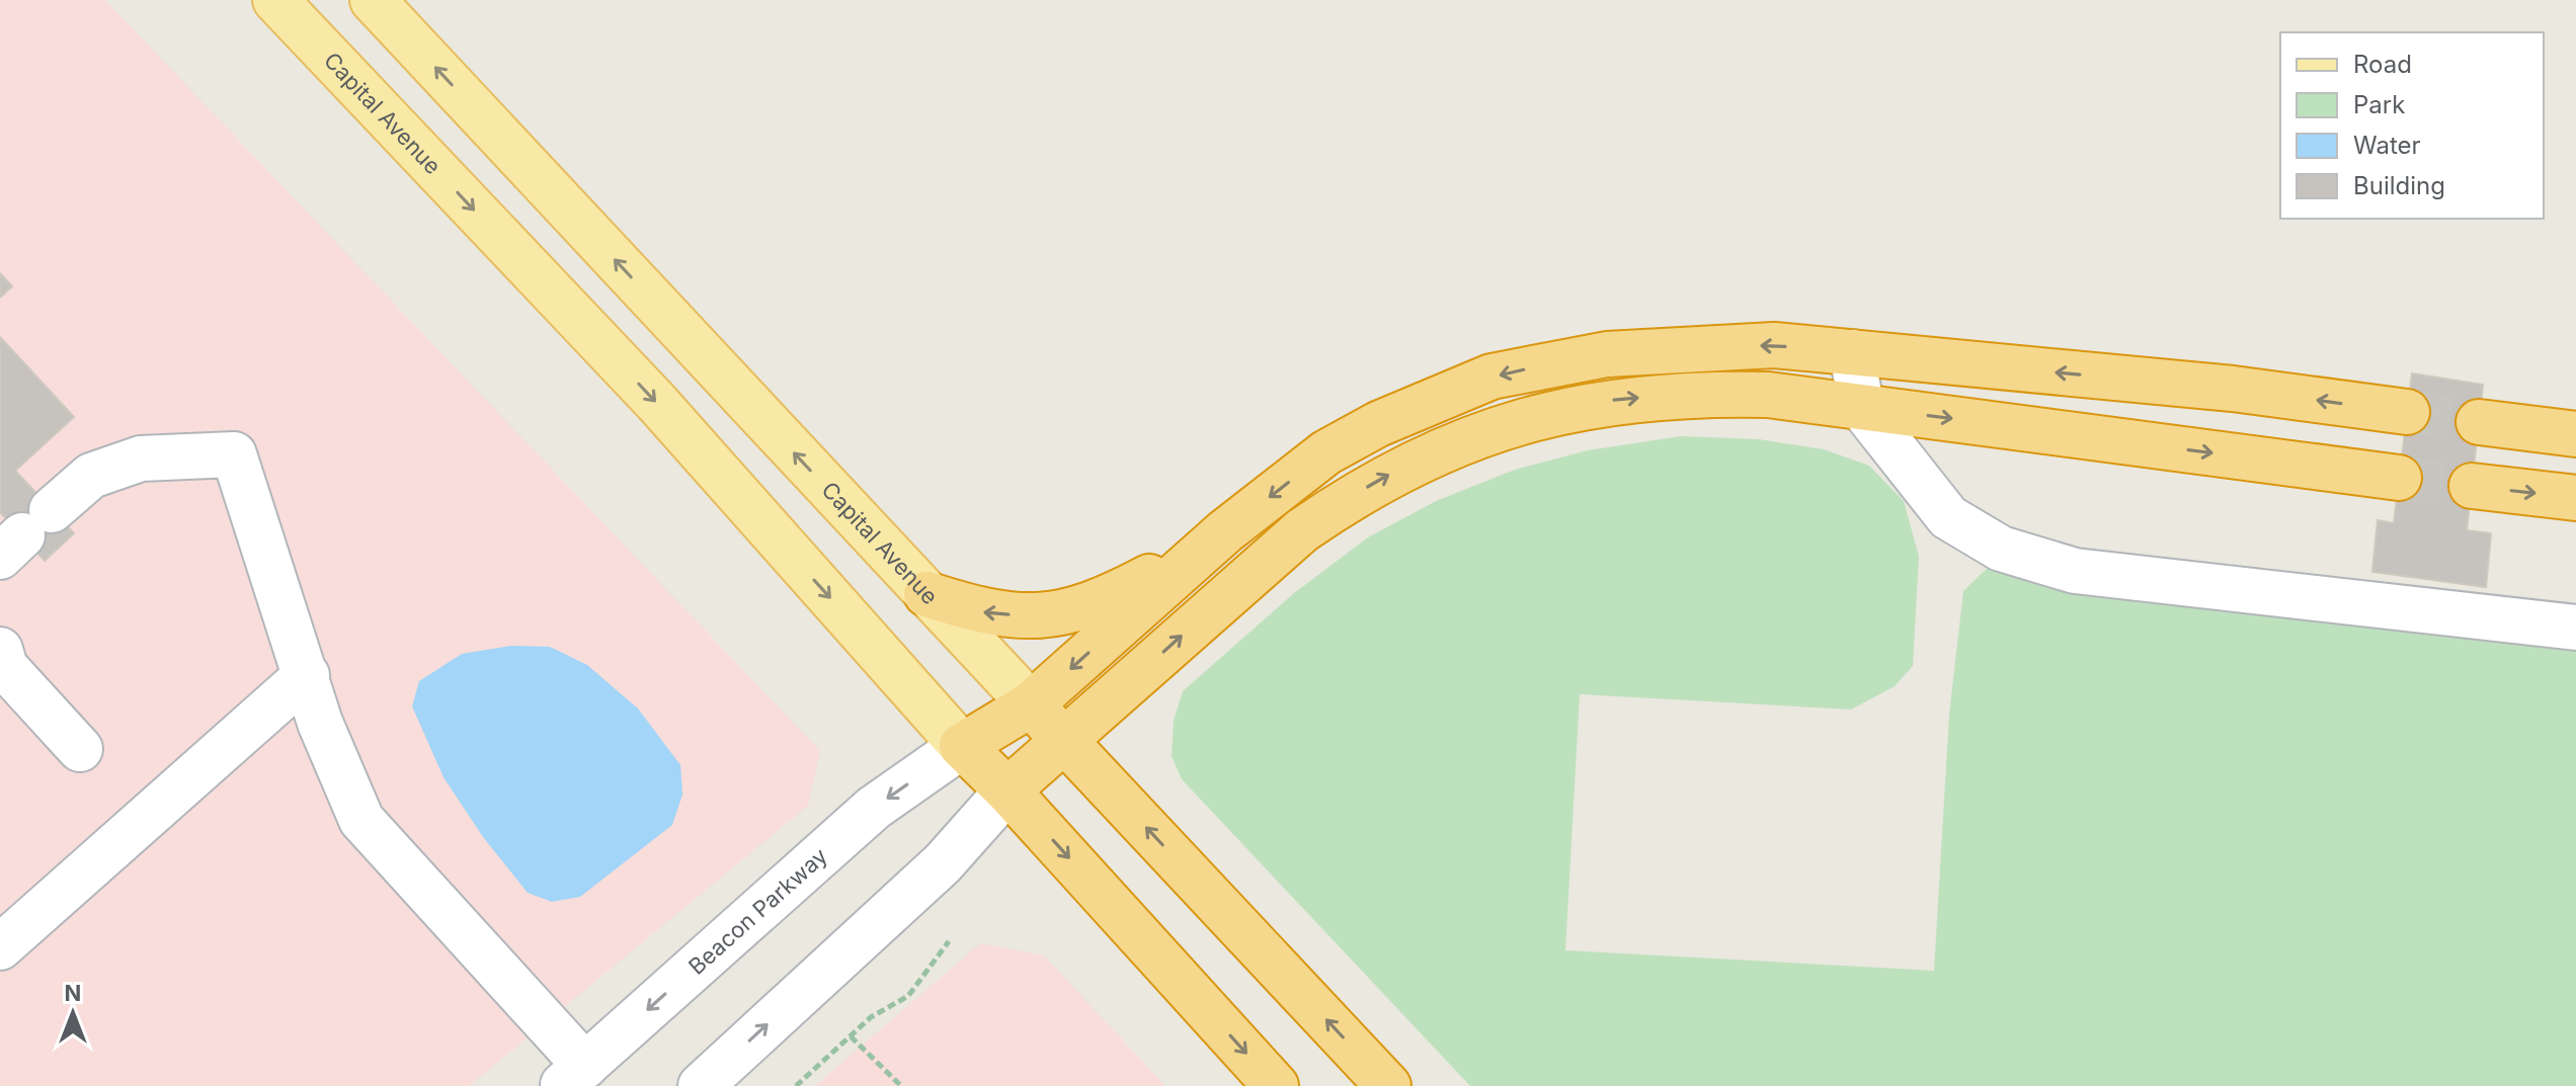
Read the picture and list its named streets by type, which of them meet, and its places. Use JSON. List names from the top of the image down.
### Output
{
  "streets": {
    "highway": ["Capital Avenue"],
    "street": ["Beacon Parkway"]
  },
  "crossings": [
    ["Capital Avenue", "Beacon Parkway"]
  ],
  "legend": [
    "Road",
    "Park",
    "Water",
    "Building"
  ],
  "north": "top"
}
